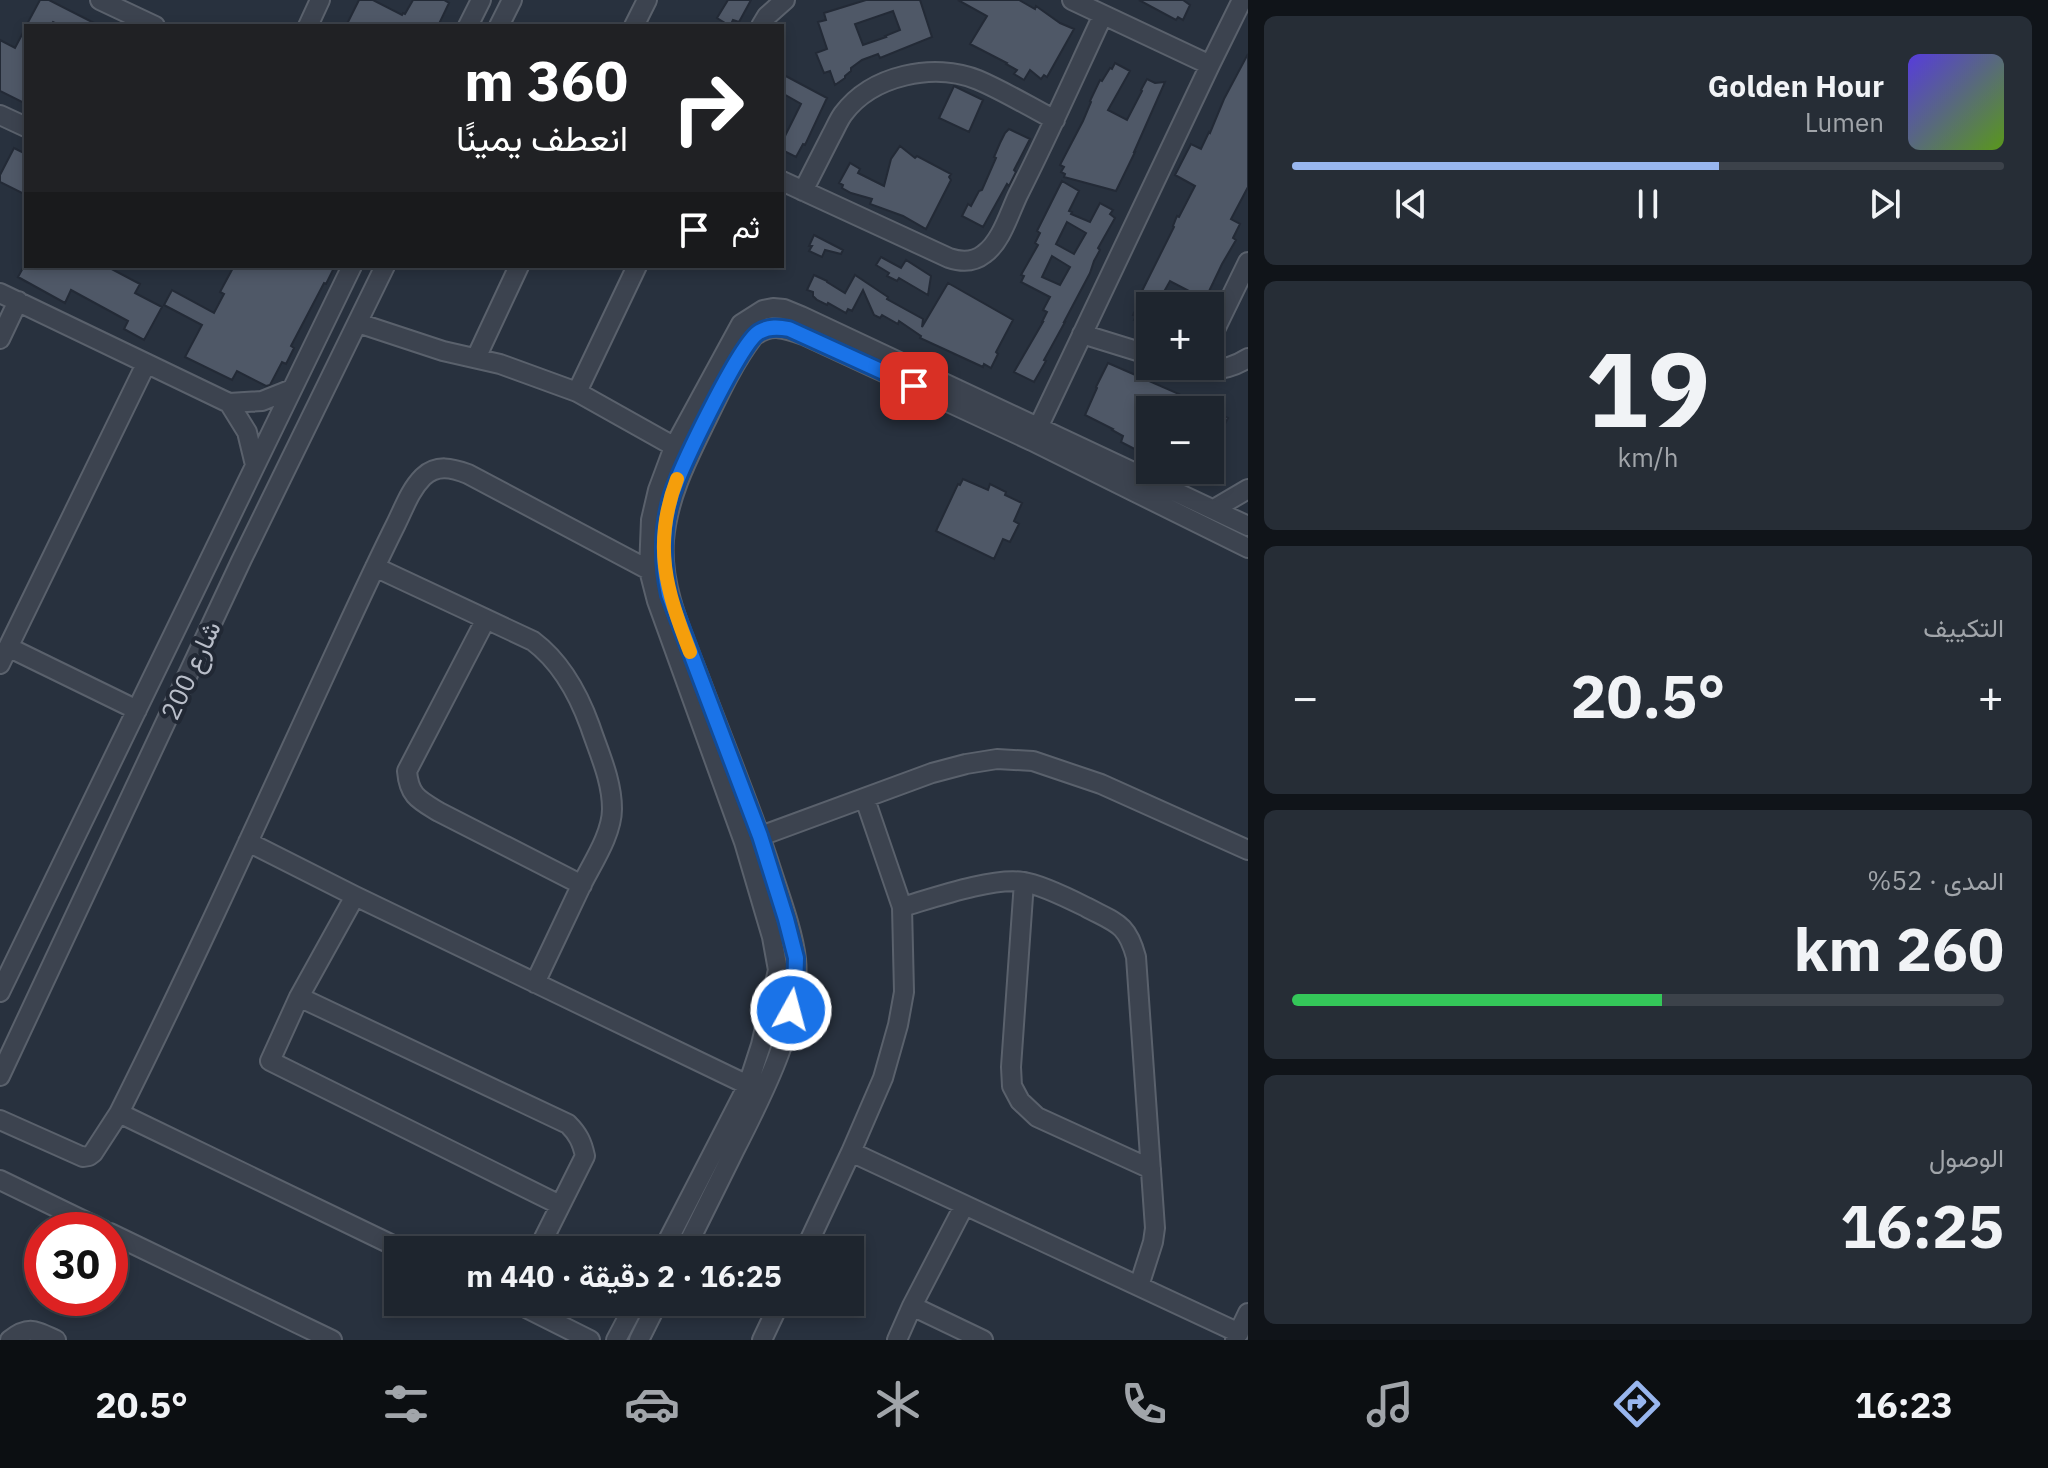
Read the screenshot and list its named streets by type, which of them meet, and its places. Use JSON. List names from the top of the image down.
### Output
{
  "streets": {
    "street": ["شارع 200"]
  },
  "page": {
    "turn": ["360 m", "انعطف يمينًا"],
    "song": ["Golden Hour", "Lumen"],
    "then": "ثم",
    "tile": [
      ["19", "km/h"],
      "التكييف",
      ["المدى · 52%", "260 km"],
      ["الوصول", "16:25"]
    ],
    "map_buttons": ["+", "−"],
    "heat": ["−", "20.5°", "+"],
    "limit": "30",
    "trip": "16:25 · 2 دقيقة · 440 m",
    "tabs": ["16:23", "20.5°"]
  }
}
